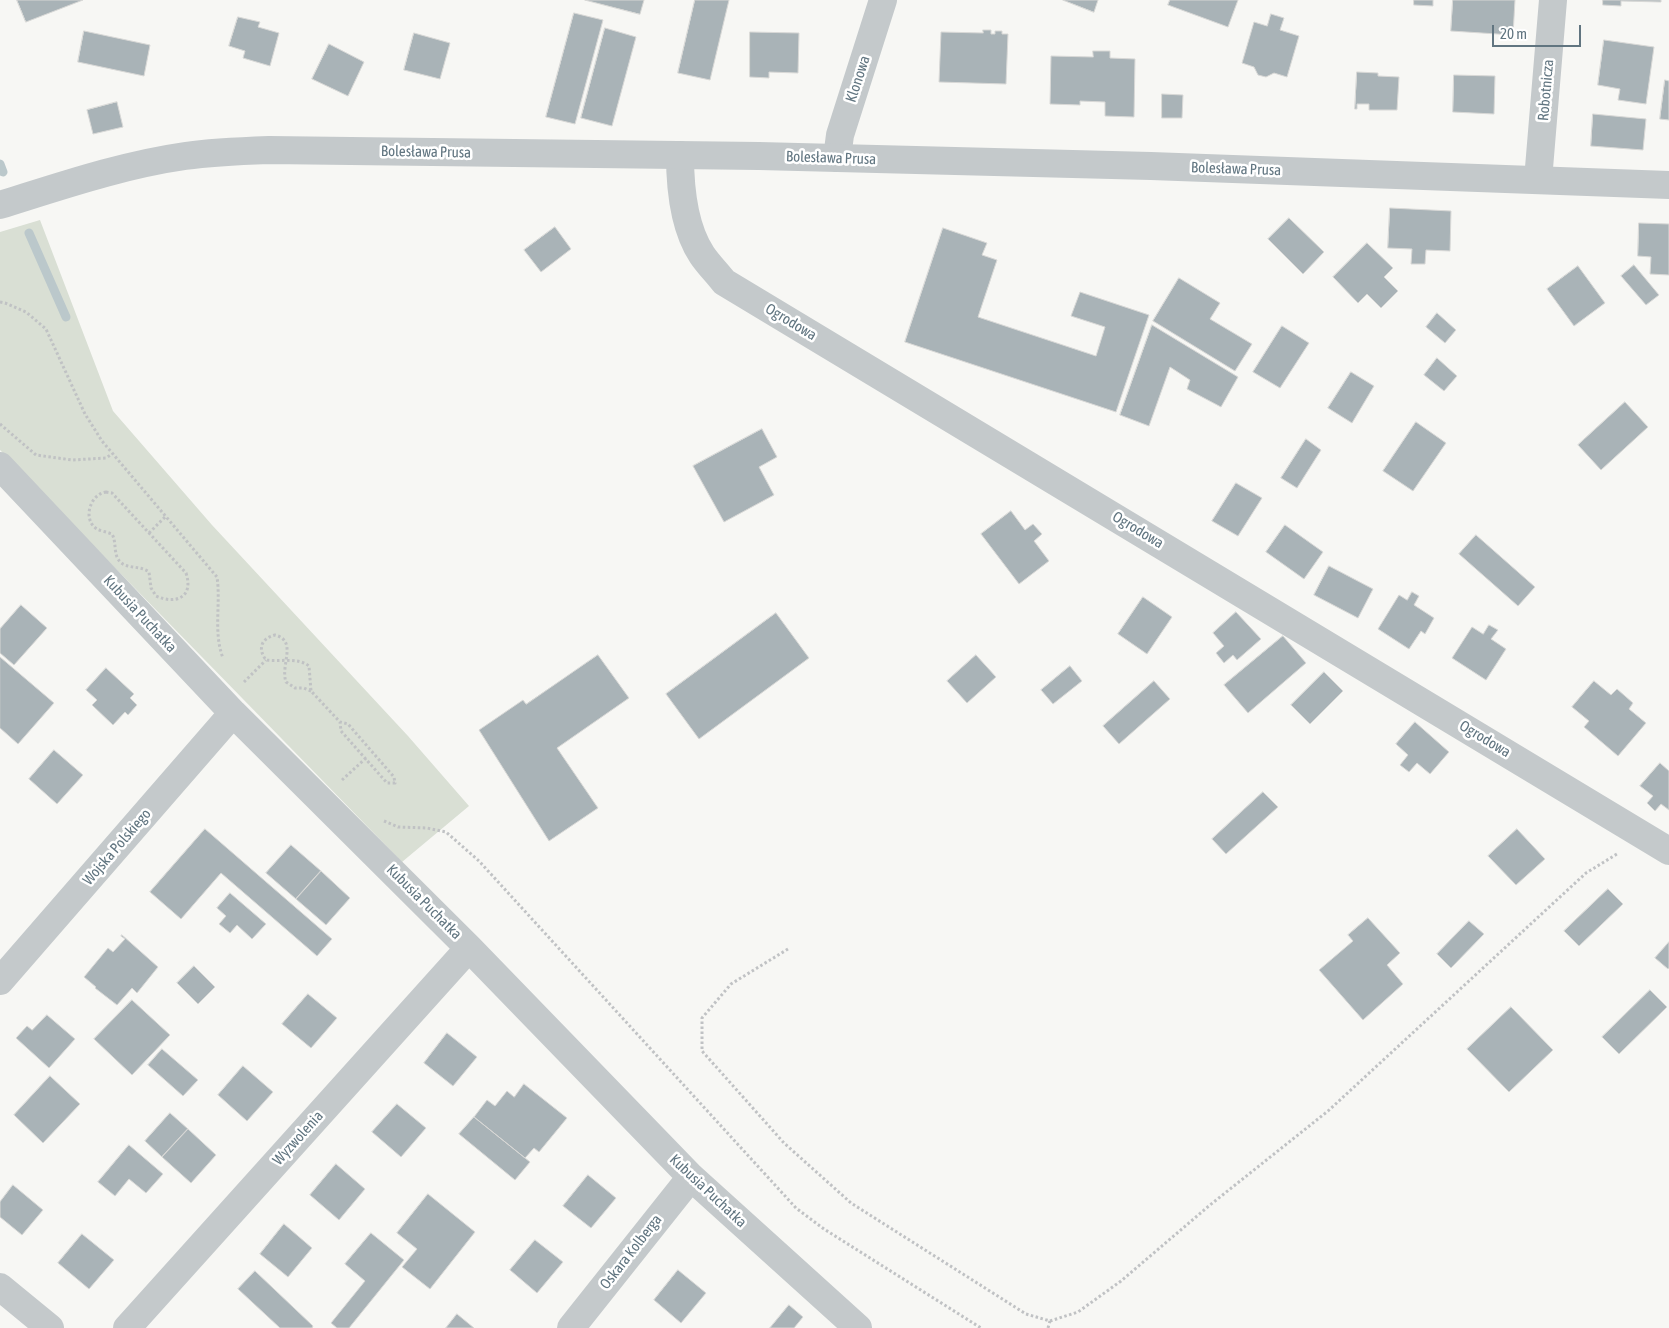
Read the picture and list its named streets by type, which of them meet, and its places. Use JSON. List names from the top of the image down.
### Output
{
  "streets": {
    "street": [
      "Klonowa",
      "Robotnicza",
      "Bolesława Prusa",
      "Ogrodowa",
      "Kubusia Puchatka",
      "Wojska Polskiego",
      "Wyzwolenia",
      "Oskara Kolberga"
    ]
  },
  "crossings": [
    ["Klonowa", "Bolesława Prusa"],
    ["Robotnicza", "Bolesława Prusa"],
    ["Bolesława Prusa", "Ogrodowa"],
    ["Kubusia Puchatka", "Wojska Polskiego"],
    ["Kubusia Puchatka", "Wyzwolenia"],
    ["Kubusia Puchatka", "Oskara Kolberga"]
  ],
  "scale_bar": "20 m"
}
